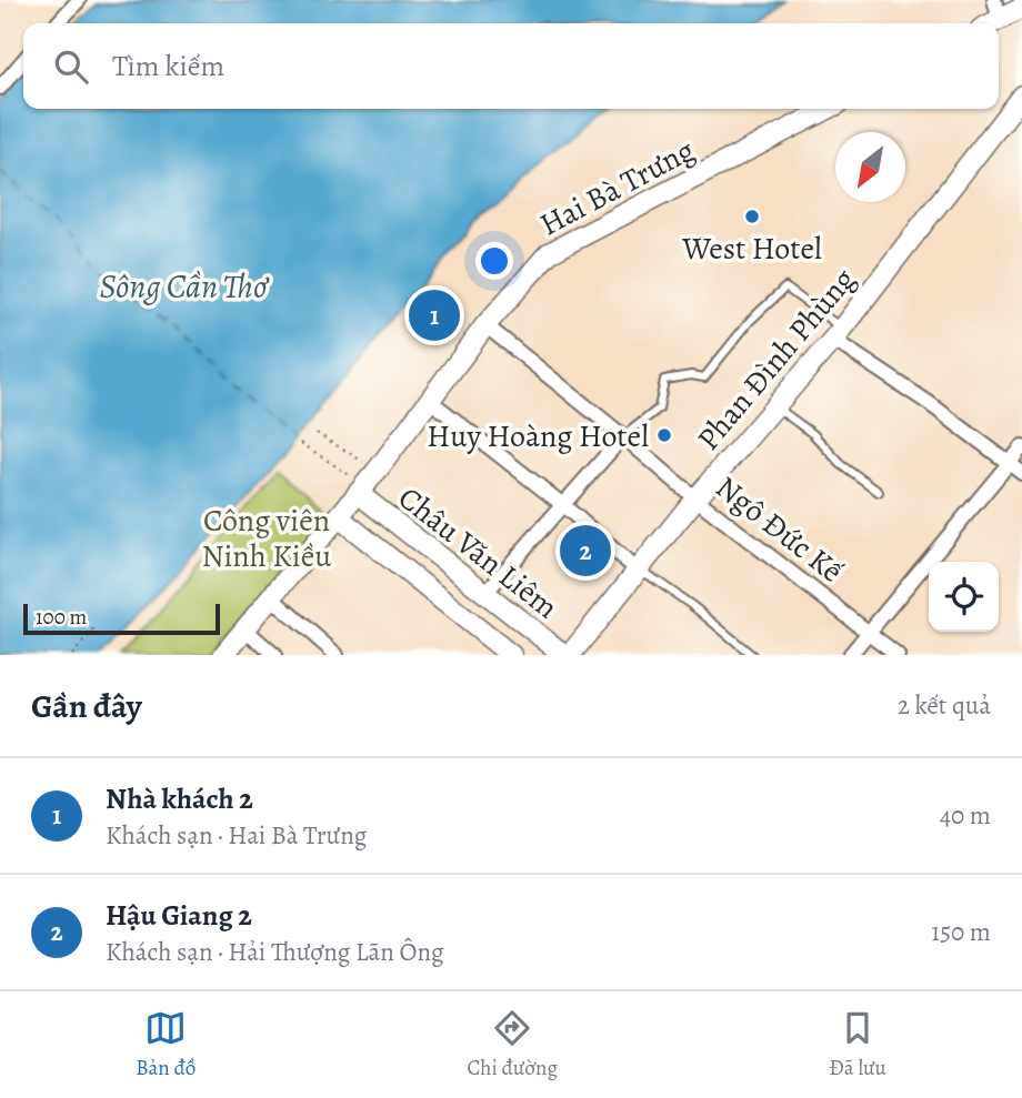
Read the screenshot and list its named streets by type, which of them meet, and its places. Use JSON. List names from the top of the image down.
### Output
{
  "streets": {
    "street": [
      "Hai Bà Trưng",
      "Phan Đình Phùng",
      "Ngô Đức Kế",
      "Châu Văn Liêm"
    ]
  },
  "crossings": [
    ["Hai Bà Trưng", "Ngô Đức Kế"],
    ["Hai Bà Trưng", "Châu Văn Liêm"],
    ["Phan Đình Phùng", "Ngô Đức Kế"],
    ["Phan Đình Phùng", "Châu Văn Liêm"]
  ],
  "water": ["Sông Cần Thơ"],
  "parks": ["Công viên Ninh Kiều"],
  "places": ["West Hotel", "Huy Hoàng Hotel"],
  "scale_bar": "100 m",
  "north": "bottom left",
  "page": {
    "search": "Tìm kiếm",
    "pins": ["1", "2"],
    "scale": "100 m",
    "heading": ["Gần đây", "2 kết quả"],
    "list": [
      {
        "mark": "1",
        "name": "Nhà khách 2",
        "note": "Khách sạn · Hai Bà Trưng",
        "value": "40 m"
      },
      {
        "mark": "2",
        "name": "Hậu Giang 2",
        "note": "Khách sạn · Hải Thượng Lãn Ông",
        "value": "150 m"
      }
    ],
    "nav": ["Bản đồ", "Chỉ đường", "Đã lưu"]
  }
}
